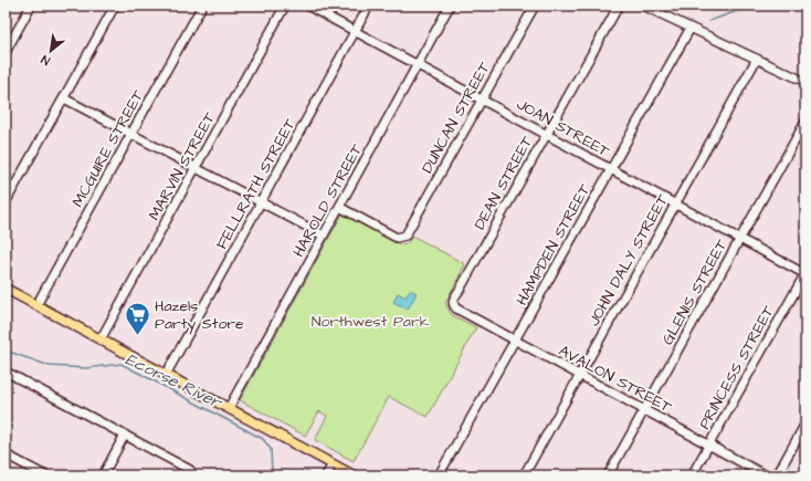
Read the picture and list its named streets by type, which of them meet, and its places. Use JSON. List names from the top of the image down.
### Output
{
  "streets": {
    "street": [
      "DUNCAN STREET",
      "JOAN STREET",
      "MCGUIRE STREET",
      "MARVIN STREET",
      "DEAN STREET",
      "FELLRATH STREET",
      "HAROLD STREET",
      "HAMPDEN STREET",
      "JOHN DALY STREET",
      "GLENIS STREET",
      "PRINCESS STREET",
      "AVALON STREET"
    ]
  },
  "crossings": [
    ["DUNCAN STREET", "JOAN STREET"],
    ["DUNCAN STREET", "HAROLD STREET"],
    ["JOAN STREET", "DEAN STREET"],
    ["JOAN STREET", "FELLRATH STREET"],
    ["JOAN STREET", "HAROLD STREET"],
    ["JOAN STREET", "HAMPDEN STREET"],
    ["JOAN STREET", "JOHN DALY STREET"],
    ["JOAN STREET", "GLENIS STREET"],
    ["JOAN STREET", "PRINCESS STREET"],
    ["DEAN STREET", "AVALON STREET"],
    ["HAMPDEN STREET", "AVALON STREET"],
    ["JOHN DALY STREET", "AVALON STREET"],
    ["GLENIS STREET", "AVALON STREET"],
    ["PRINCESS STREET", "AVALON STREET"]
  ],
  "water": ["Ecorse River"],
  "parks": ["Northwest Park"],
  "places": {
    "supermarket": ["Hazels Party Store"]
  },
  "north": "bottom left"
}
